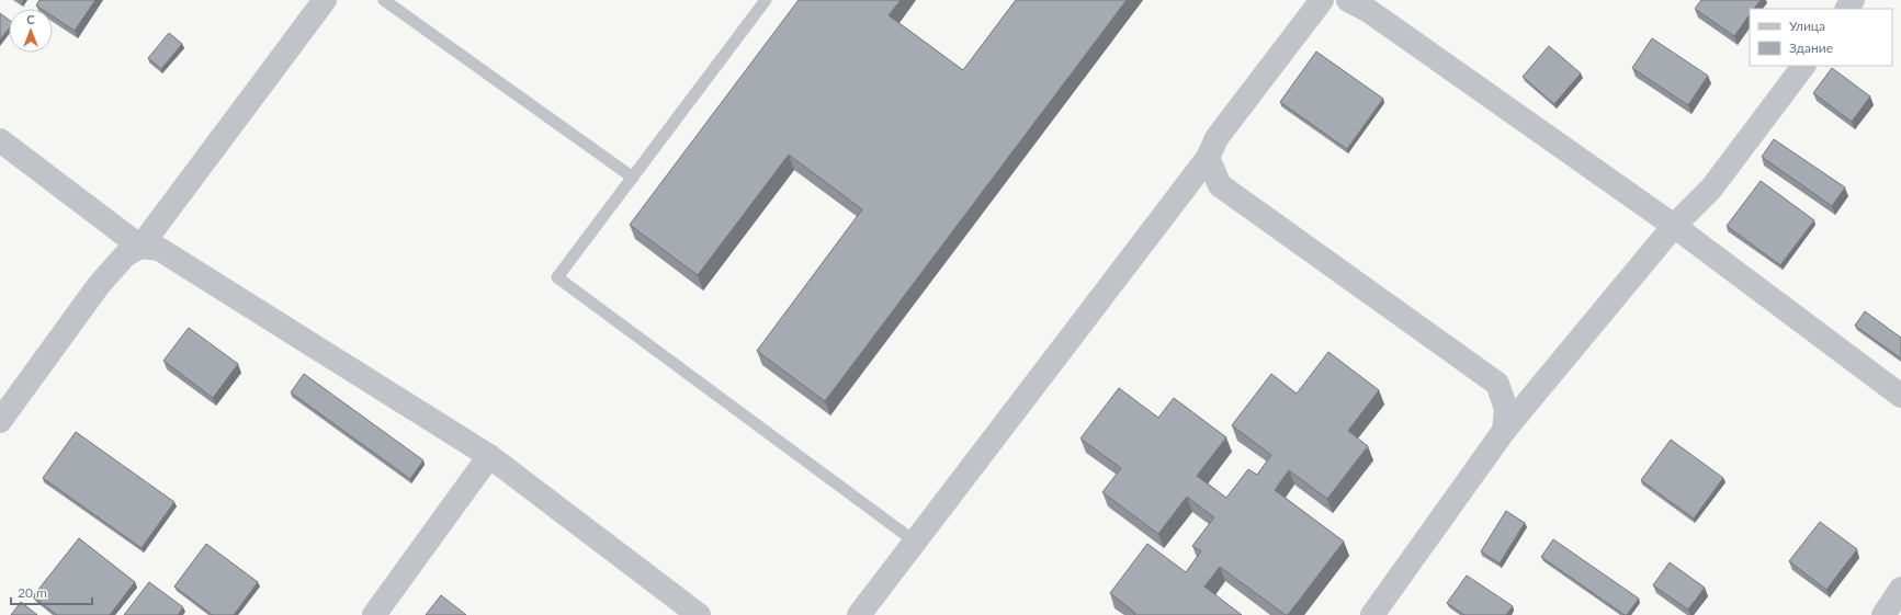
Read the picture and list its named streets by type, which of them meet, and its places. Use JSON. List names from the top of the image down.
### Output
{
  "legend": ["Улица", "Здание"],
  "scale_bar": "20 m",
  "north": "top"
}
